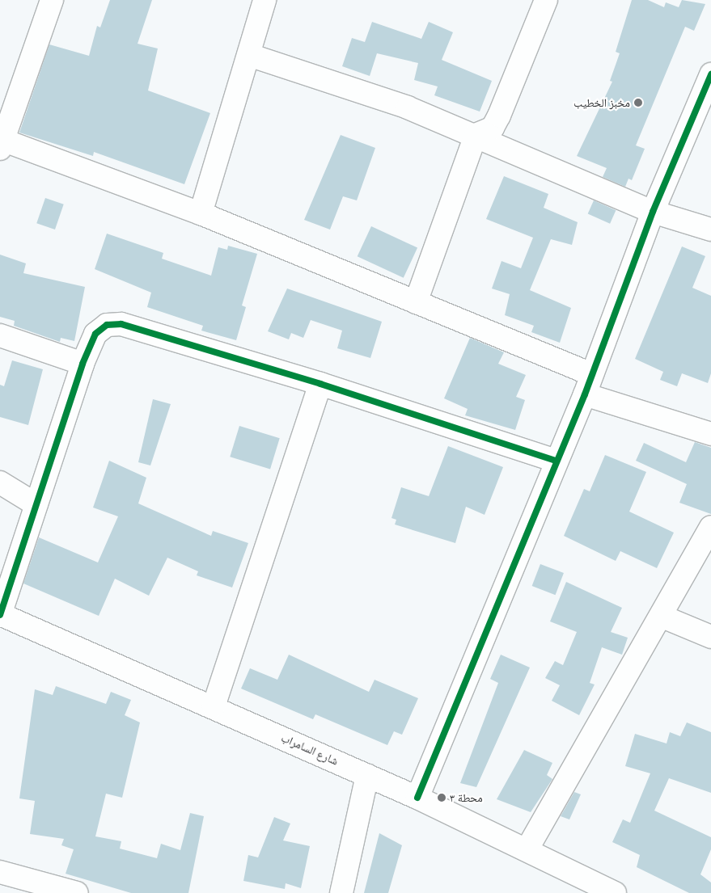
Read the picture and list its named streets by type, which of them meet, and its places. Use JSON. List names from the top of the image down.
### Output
{
  "streets": {
    "street": ["شارع السامراب"]
  },
  "places": ["مخبز الخطيب", "محطة ٣"]
}
